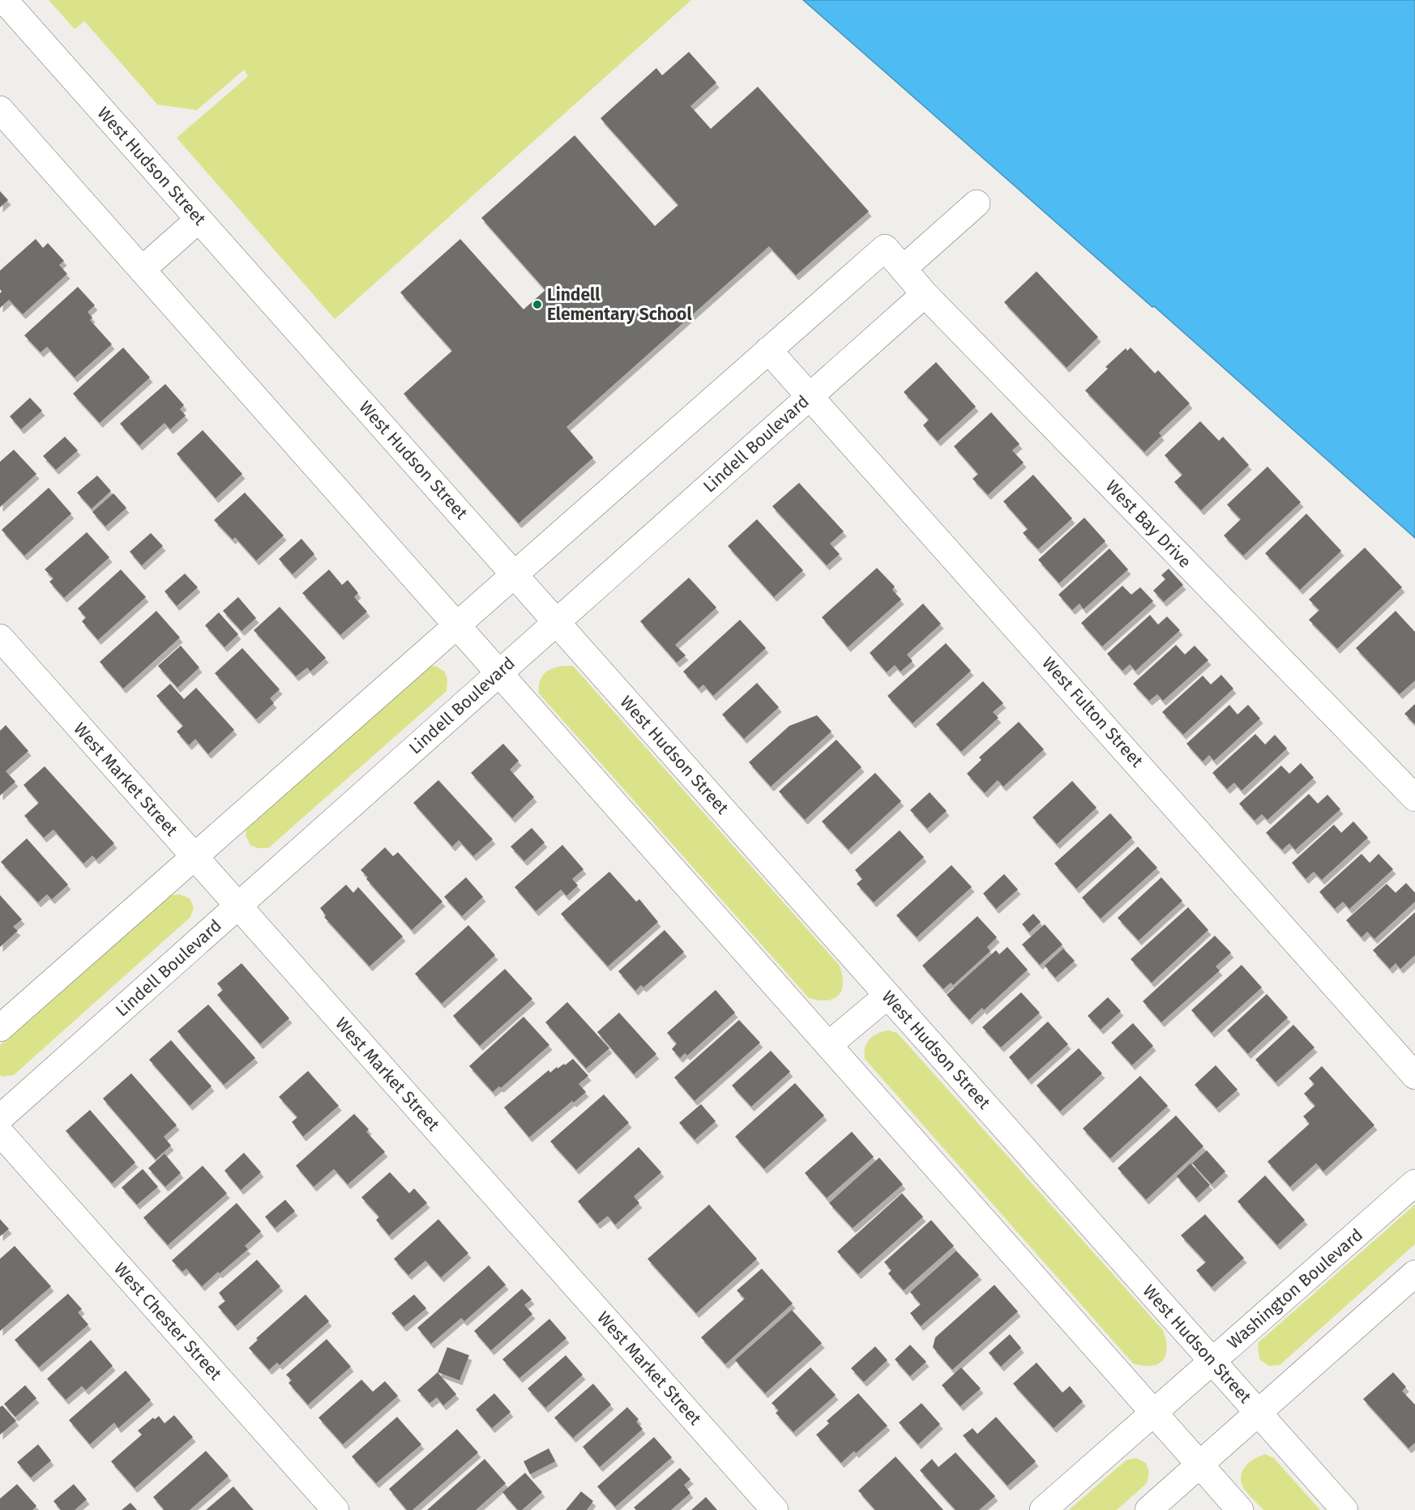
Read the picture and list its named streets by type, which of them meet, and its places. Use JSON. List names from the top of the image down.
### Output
{
  "streets": {
    "street": [
      "West Hudson Street",
      "Lindell Boulevard",
      "West Bay Drive",
      "West Fulton Street",
      "West Market Street",
      "Washington Boulevard",
      "West Chester Street"
    ]
  },
  "crossings": [
    ["West Hudson Street", "Lindell Boulevard"],
    ["West Hudson Street", "Washington Boulevard"],
    ["Lindell Boulevard", "West Bay Drive"],
    ["Lindell Boulevard", "West Fulton Street"],
    ["Lindell Boulevard", "West Market Street"],
    ["West Bay Drive", "West Fulton Street"]
  ],
  "places": ["Lindell Elementary School"]
}
